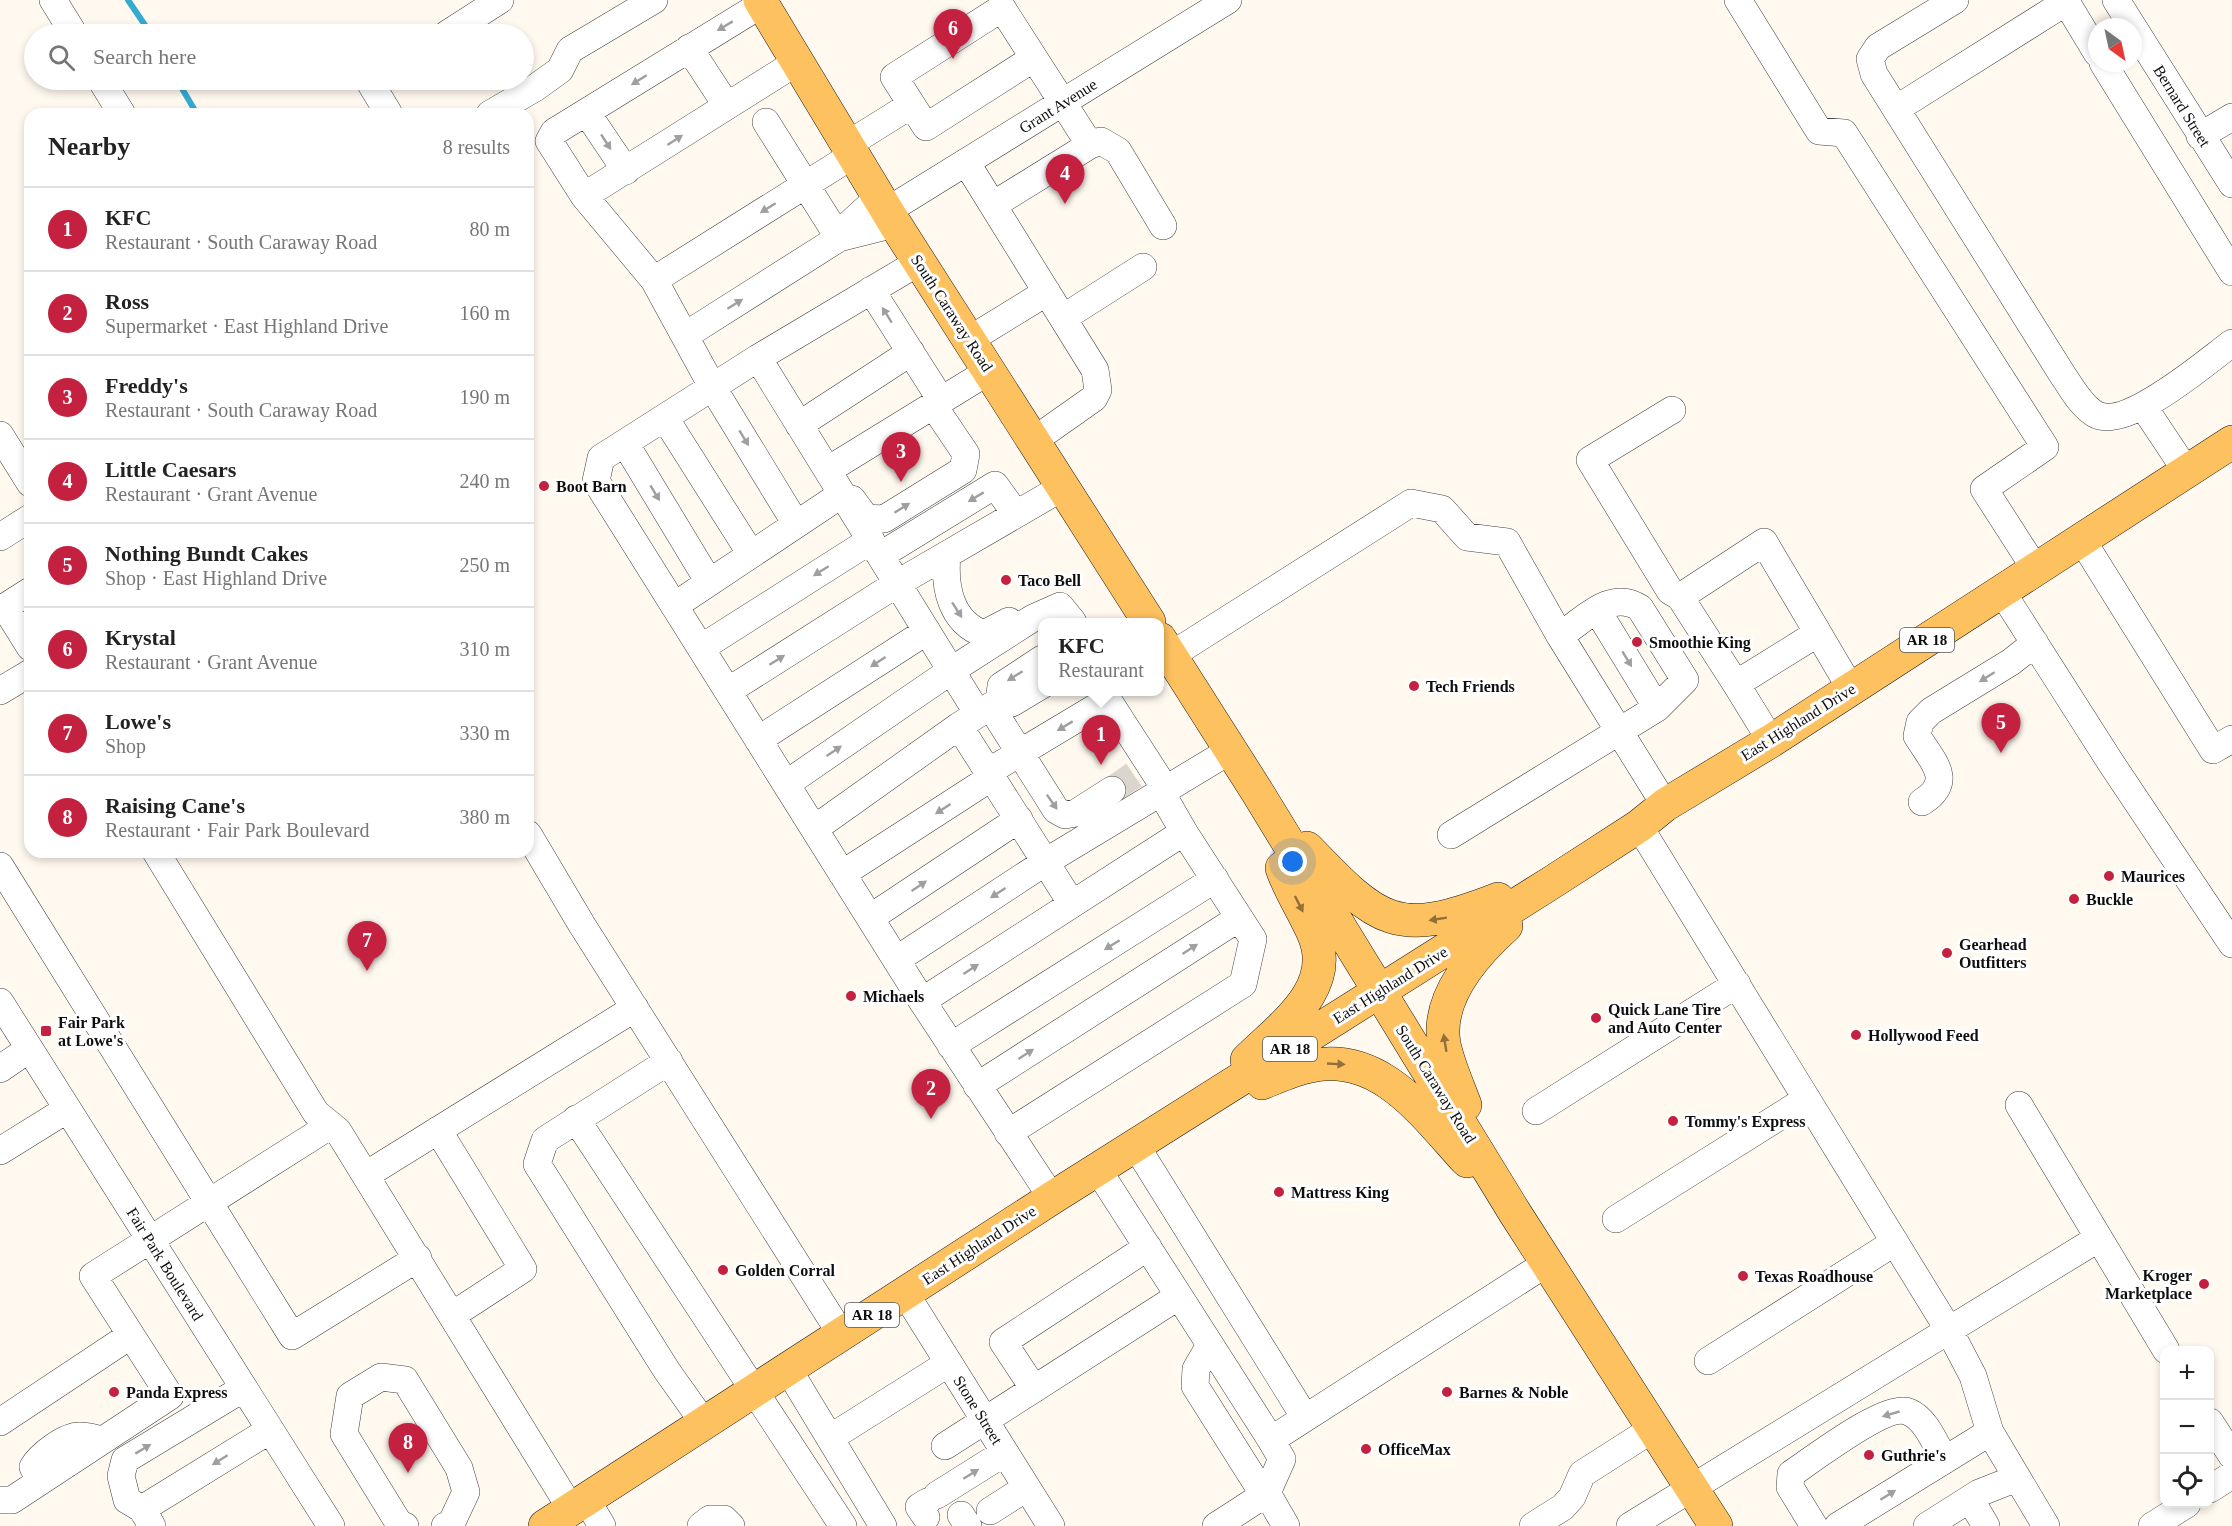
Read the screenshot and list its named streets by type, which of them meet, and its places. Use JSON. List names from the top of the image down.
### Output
{
  "streets": {
    "main road": ["South Caraway Road", "AR 18", "East Highland Drive"],
    "street": [
      "Grant Avenue",
      "Bernard Street",
      "Fair Park Boulevard",
      "Stone Street"
    ]
  },
  "crossings": [
    ["Grant Avenue", "South Caraway Road"],
    ["South Caraway Road", "East Highland Drive"],
    ["East Highland Drive", "Stone Street"]
  ],
  "places": {
    "other": [
      "Boot Barn",
      "Taco Bell",
      "Smoothie King",
      "Tech Friends",
      "Maurices",
      "Buckle",
      "Gearhead Outfitters",
      "Michaels",
      "Quick Lane Tire and Auto Center",
      "Hollywood Feed",
      "Tommy's Express",
      "Mattress King",
      "Golden Corral",
      "Texas Roadhouse",
      "Kroger Marketplace",
      "Panda Express",
      "Barnes & Noble",
      "OfficeMax",
      "Guthrie's"
    ],
    "transit": ["Fair Park at Lowe's"]
  },
  "north": "bottom right",
  "page": {
    "pins": [
      "6",
      "4",
      "3",
      "5",
      "1",
      "7",
      "2",
      "8"
    ],
    "search": "Search here",
    "heading": ["Nearby", "8 results"],
    "list": [
      {
        "mark": "1",
        "name": "KFC",
        "note": "Restaurant · South Caraway Road",
        "value": "80 m"
      },
      {
        "mark": "2",
        "name": "Ross",
        "note": "Supermarket · East Highland Drive",
        "value": "160 m"
      },
      {
        "mark": "3",
        "name": "Freddy's",
        "note": "Restaurant · South Caraway Road",
        "value": "190 m"
      },
      {
        "mark": "4",
        "name": "Little Caesars",
        "note": "Restaurant · Grant Avenue",
        "value": "240 m"
      },
      {
        "mark": "5",
        "name": "Nothing Bundt Cakes",
        "note": "Shop · East Highland Drive",
        "value": "250 m"
      },
      {
        "mark": "6",
        "name": "Krystal",
        "note": "Restaurant · Grant Avenue",
        "value": "310 m"
      },
      {
        "mark": "7",
        "name": "Lowe's",
        "note": "Shop",
        "value": "330 m"
      },
      {
        "mark": "8",
        "name": "Raising Cane's",
        "note": "Restaurant · Fair Park Boulevard",
        "value": "380 m"
      }
    ],
    "popup": ["KFC", "Restaurant"],
    "map_buttons": ["+", "−"]
  }
}
